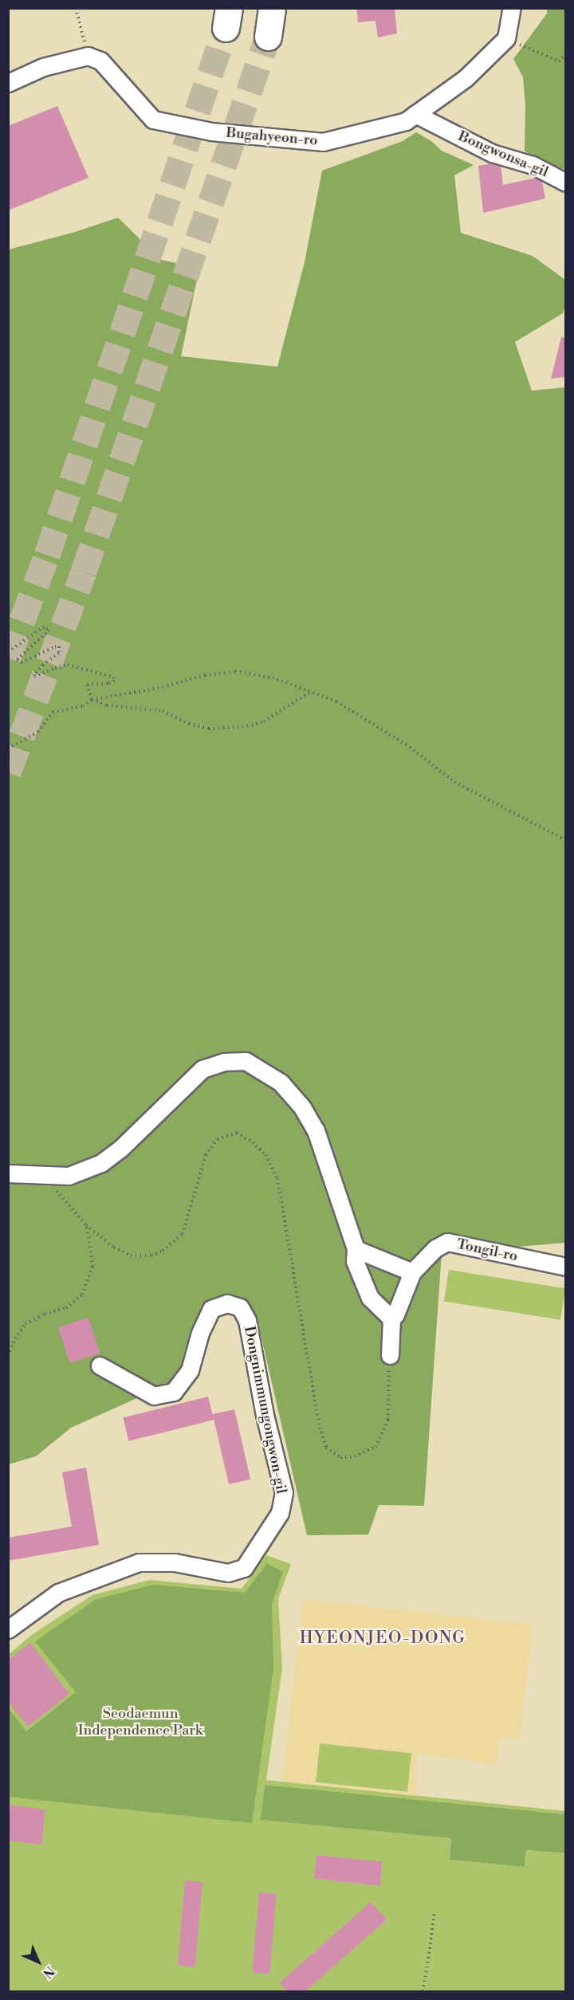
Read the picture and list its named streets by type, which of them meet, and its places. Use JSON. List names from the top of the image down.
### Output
{
  "streets": {
    "street": [
      "Bugahyeon-ro",
      "Bongwonsa-gil",
      "Tongil-ro",
      "Dongnimmungongwon-gil"
    ]
  },
  "crossings": [
    ["Bugahyeon-ro", "Bongwonsa-gil"]
  ],
  "districts": ["HYEONJEO-DONG"],
  "parks": ["Seodaemun Independence Park"],
  "north": "bottom right"
}
